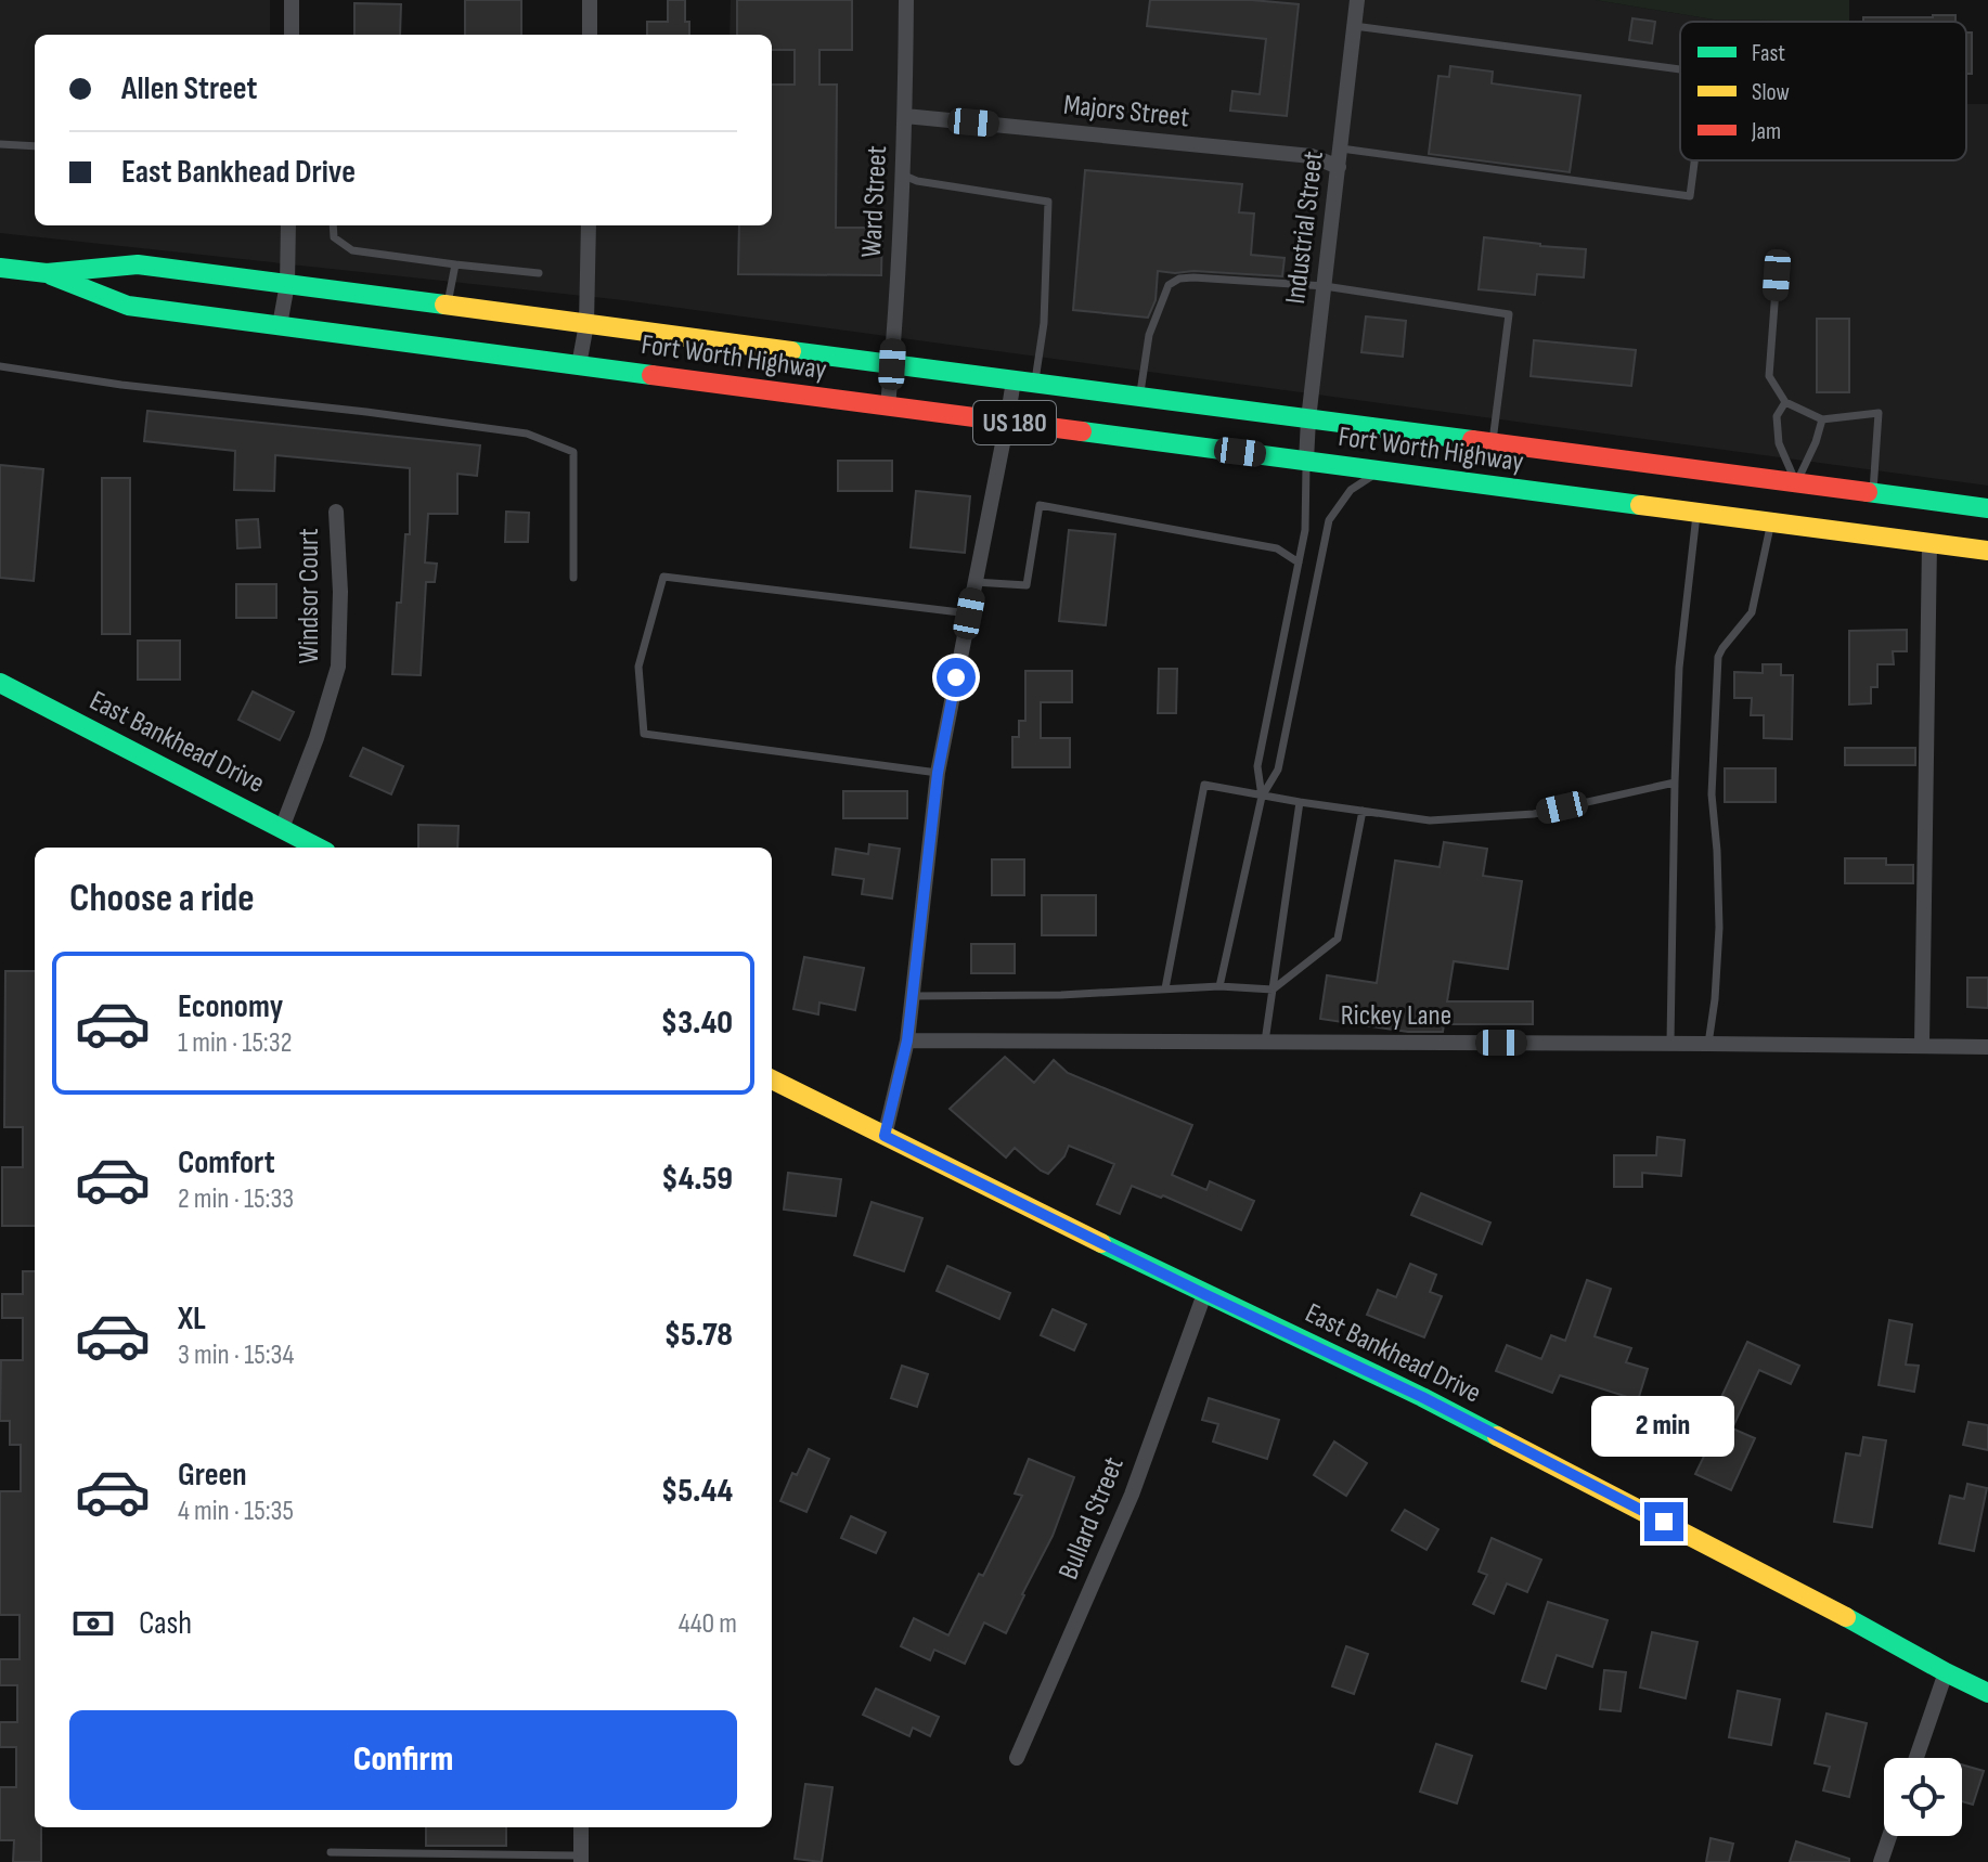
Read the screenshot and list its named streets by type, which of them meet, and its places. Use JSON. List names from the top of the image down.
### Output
{
  "streets": {
    "main road": ["Fort Worth Highway", "US 180", "East Bankhead Drive"],
    "street": [
      "Majors Street",
      "Ward Street",
      "Industrial Street",
      "Windsor Court",
      "Rickey Lane",
      "Bullard Street"
    ]
  },
  "crossings": [
    ["Majors Street", "Ward Street"],
    ["Majors Street", "Industrial Street"],
    ["Ward Street", "Fort Worth Highway"],
    ["Industrial Street", "Fort Worth Highway"],
    ["Windsor Court", "East Bankhead Drive"],
    ["East Bankhead Drive", "Bullard Street"]
  ],
  "legend": ["Fast", "Slow", "Jam"],
  "page": {
    "banner": ["Allen Street", "East Bankhead Drive"],
    "heading": "Choose a ride",
    "list": [
      {
        "name": "Economy",
        "note": "1 min · 15:32",
        "value": "$3.40"
      },
      {
        "name": "Comfort",
        "note": "2 min · 15:33",
        "value": "$4.59"
      },
      {
        "name": "XL",
        "note": "3 min · 15:34",
        "value": "$5.78"
      },
      {
        "name": "Green",
        "note": "4 min · 15:35",
        "value": "$5.44"
      }
    ],
    "bubble": "2 min",
    "pay": ["Cash", "440 m"],
    "buttons": "Confirm"
  }
}
